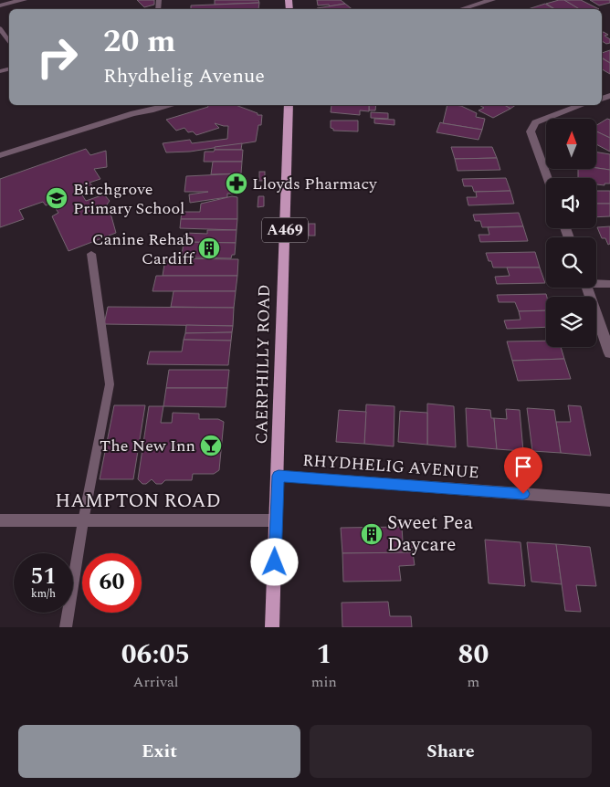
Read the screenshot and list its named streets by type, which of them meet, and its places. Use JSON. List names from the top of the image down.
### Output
{
  "streets": {
    "main road": ["A469", "CAERPHILLY ROAD"],
    "street": ["RHYDHELIG AVENUE", "HAMPTON ROAD"]
  },
  "crossings": [
    ["CAERPHILLY ROAD", "RHYDHELIG AVENUE"],
    ["CAERPHILLY ROAD", "HAMPTON ROAD"]
  ],
  "places": {
    "pharmacy": ["Lloyds Pharmacy"],
    "school or university": ["Birchgrove Primary School"],
    "building": ["Canine Rehab Cardiff", "Sweet Pea Daycare"],
    "bar": ["The New Inn"]
  },
  "north": "top",
  "page": {
    "turn": ["20 m", "Rhydhelig Avenue"],
    "speed": "51 km/h",
    "limit": "60",
    "eta": [
      "06:05",
      "Arrival",
      "1",
      "min",
      "80",
      "m"
    ],
    "buttons": ["Exit", "Share"]
  }
}
